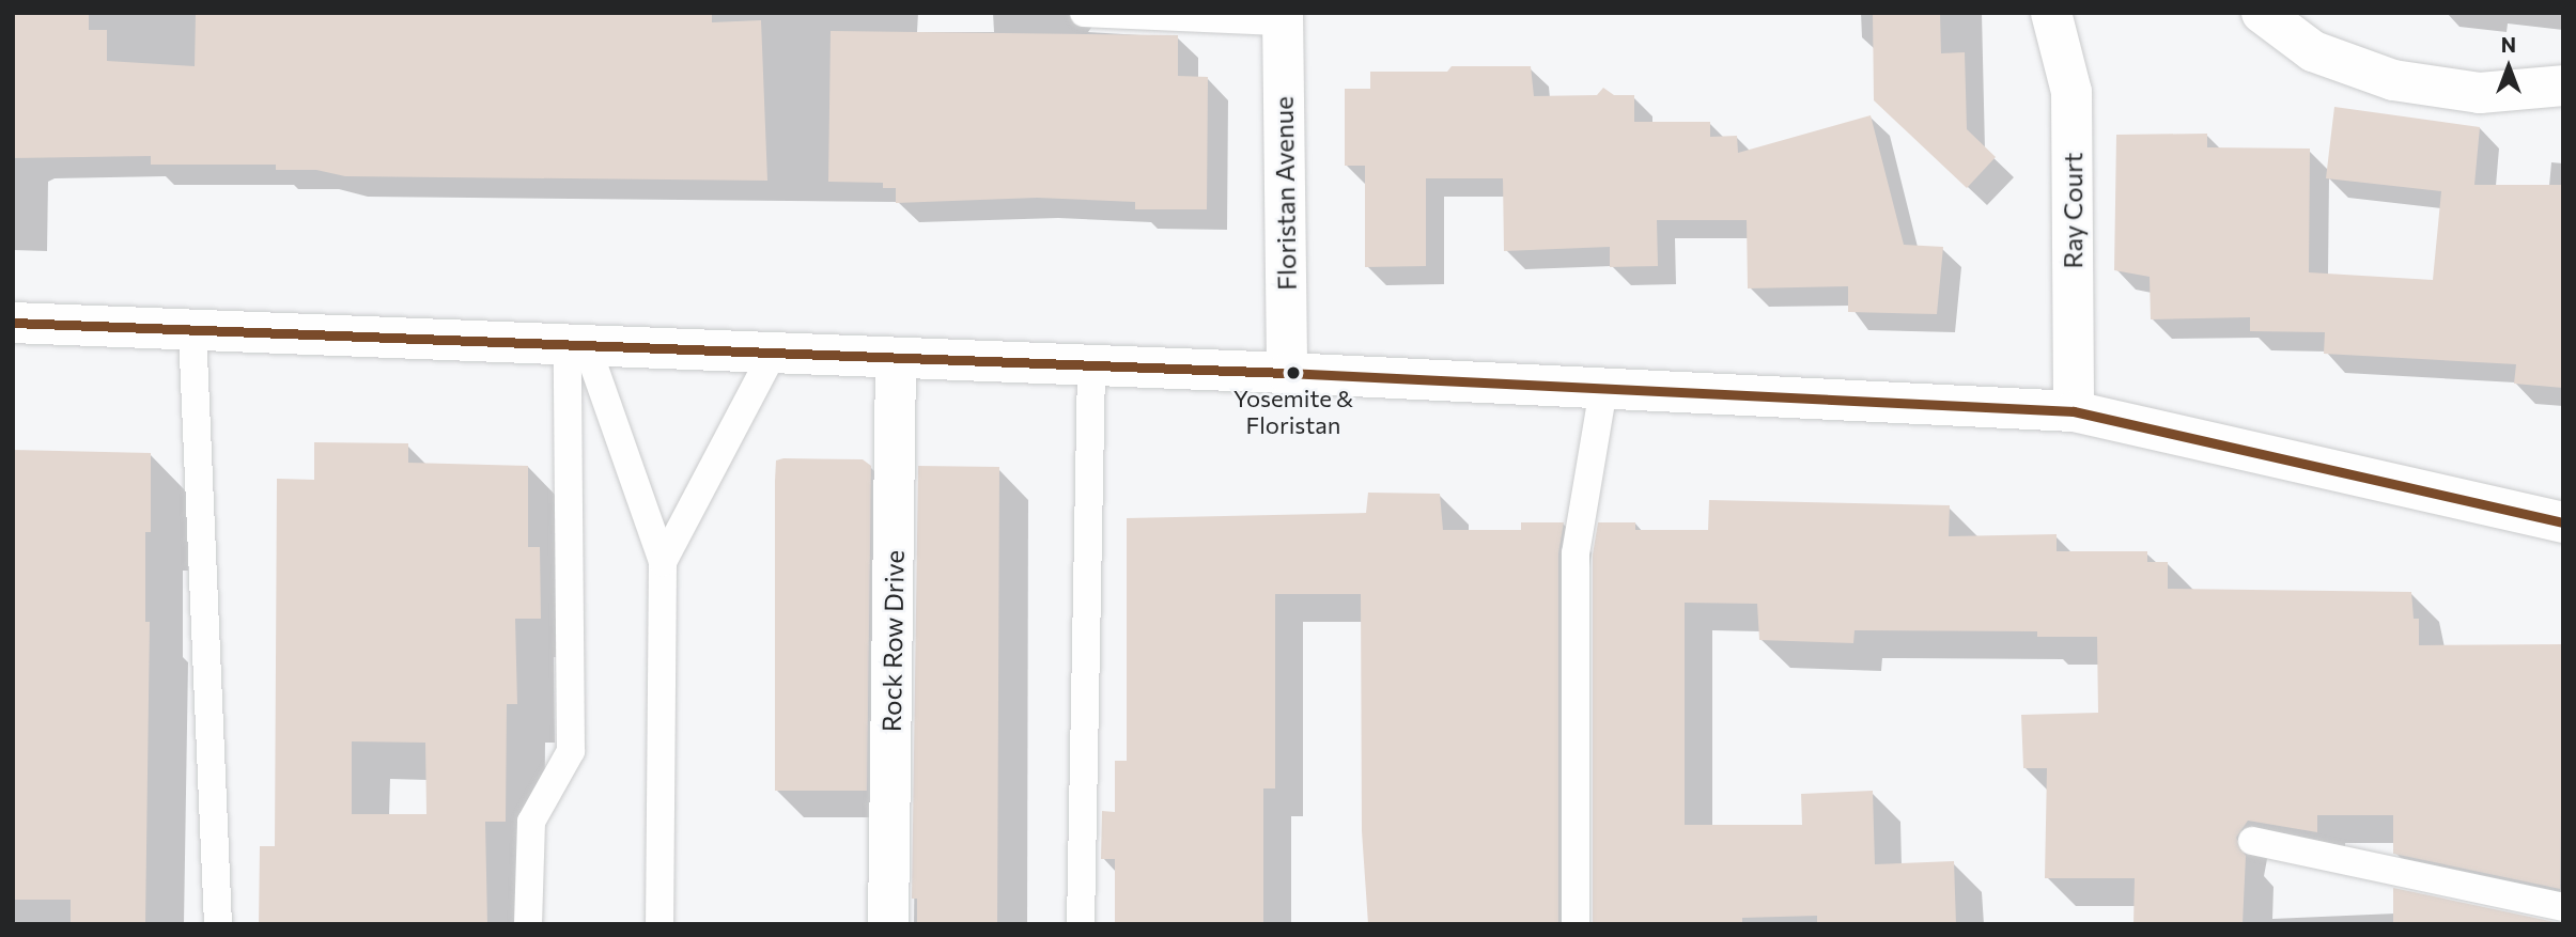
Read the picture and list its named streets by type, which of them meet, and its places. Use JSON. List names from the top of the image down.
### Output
{
  "streets": {
    "street": ["Floristan Avenue", "Ray Court", "Rock Row Drive"]
  },
  "places": ["Yosemite & Floristan"],
  "north": "top"
}
